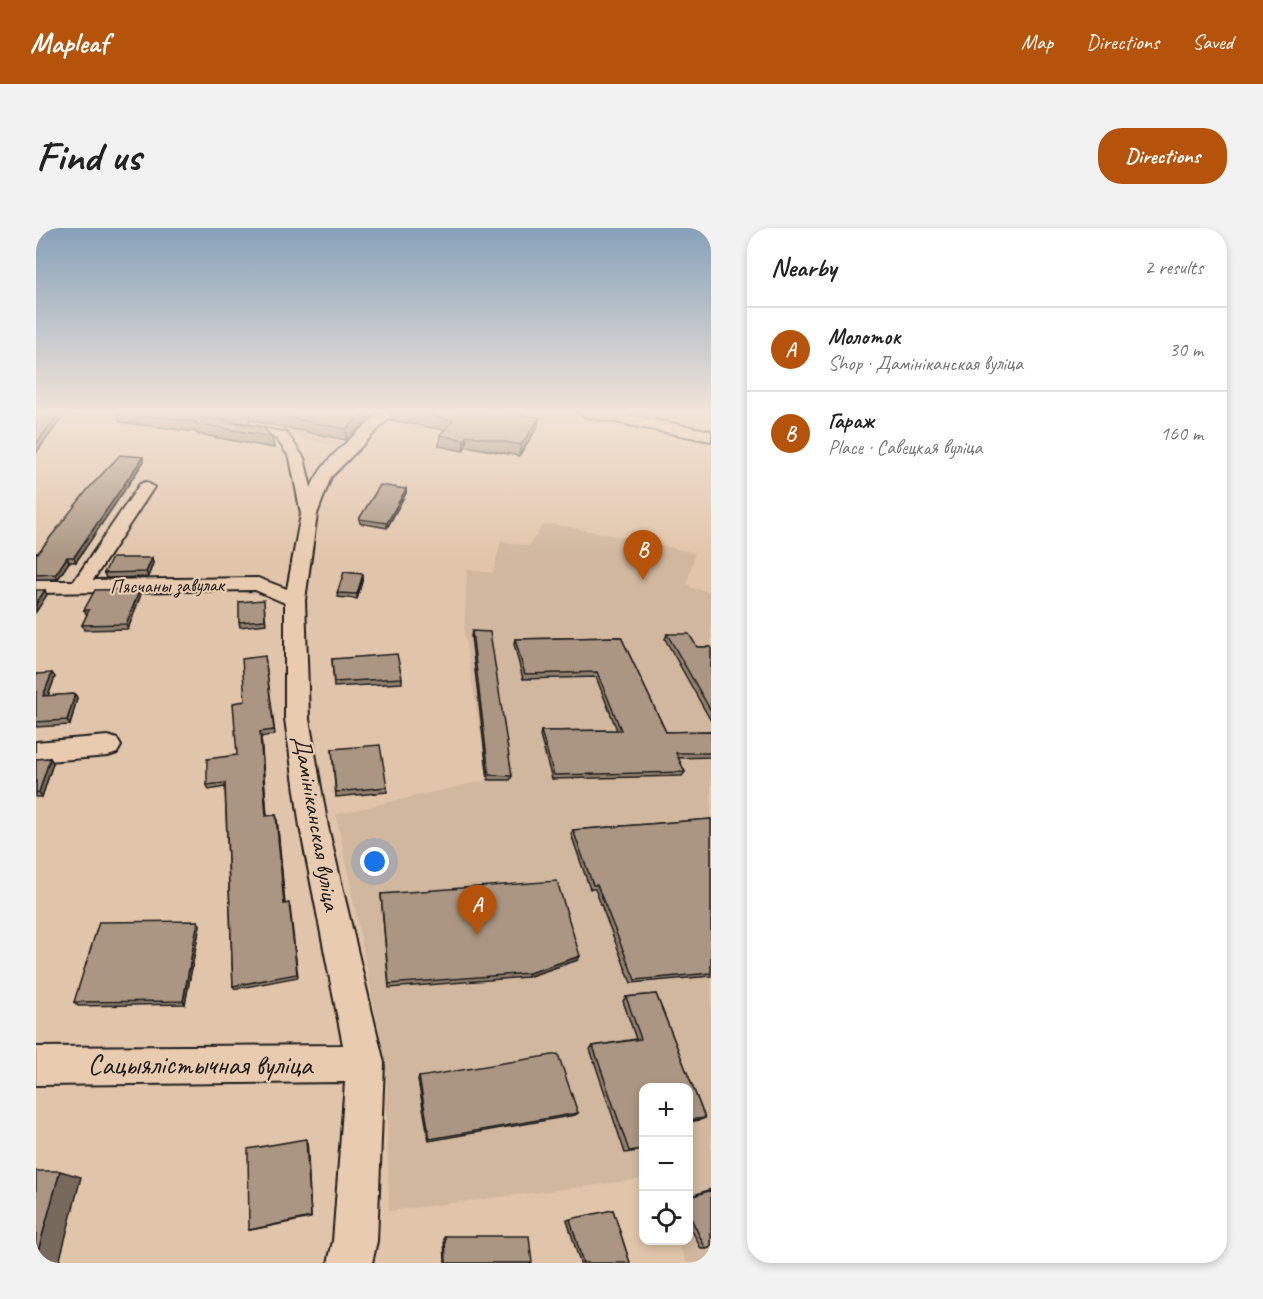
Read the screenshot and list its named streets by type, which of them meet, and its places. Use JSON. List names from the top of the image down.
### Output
{
  "streets": {
    "street": ["Пясчаны завулак", "Дамініканская вуліца", "Сацыялістычная вуліца"]
  },
  "crossings": [
    ["Пясчаны завулак", "Дамініканская вуліца"],
    ["Дамініканская вуліца", "Сацыялістычная вуліца"]
  ],
  "page": {
    "header": "Mapleaf",
    "nav": ["Map", "Directions", "Saved"],
    "buttons": "Directions",
    "title": "Find us",
    "heading": ["Nearby", "2 results"],
    "list": [
      {
        "mark": "A",
        "name": "Молоток",
        "note": "Shop · Дамініканская вуліца",
        "value": "30 m"
      },
      {
        "mark": "B",
        "name": "Гараж",
        "note": "Place · Савецкая вуліца",
        "value": "160 m"
      }
    ],
    "pins": ["B", "A"],
    "map_buttons": ["+", "−"]
  }
}
